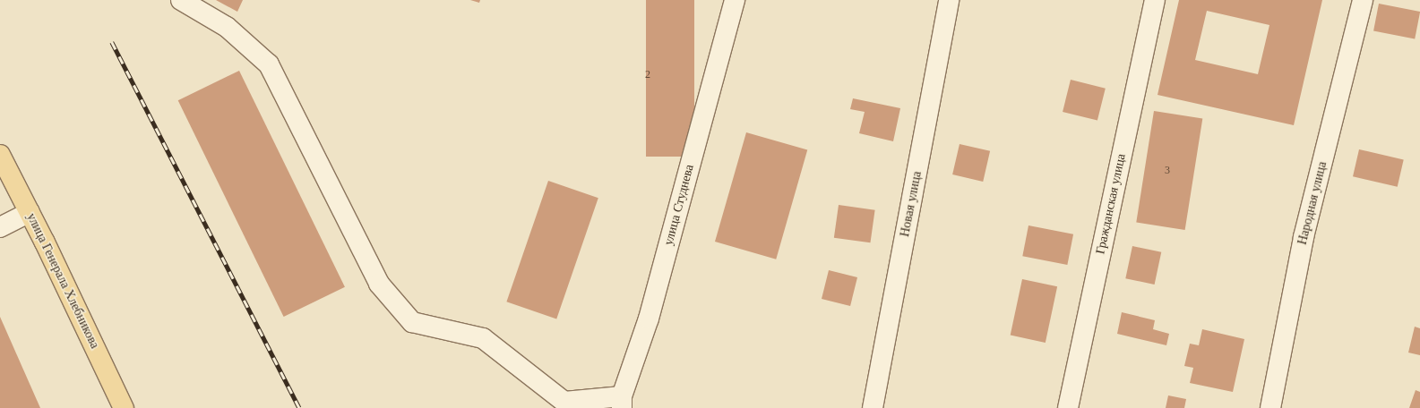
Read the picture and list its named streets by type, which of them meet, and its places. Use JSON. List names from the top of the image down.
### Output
{
  "streets": {
    "main road": ["улица Генерала Хлебникова"],
    "street": [
      "Народная улица",
      "Новая улица",
      "Гражданская улица",
      "улица Студнева"
    ]
  },
  "house_numbers": ["2", "3"]
}
